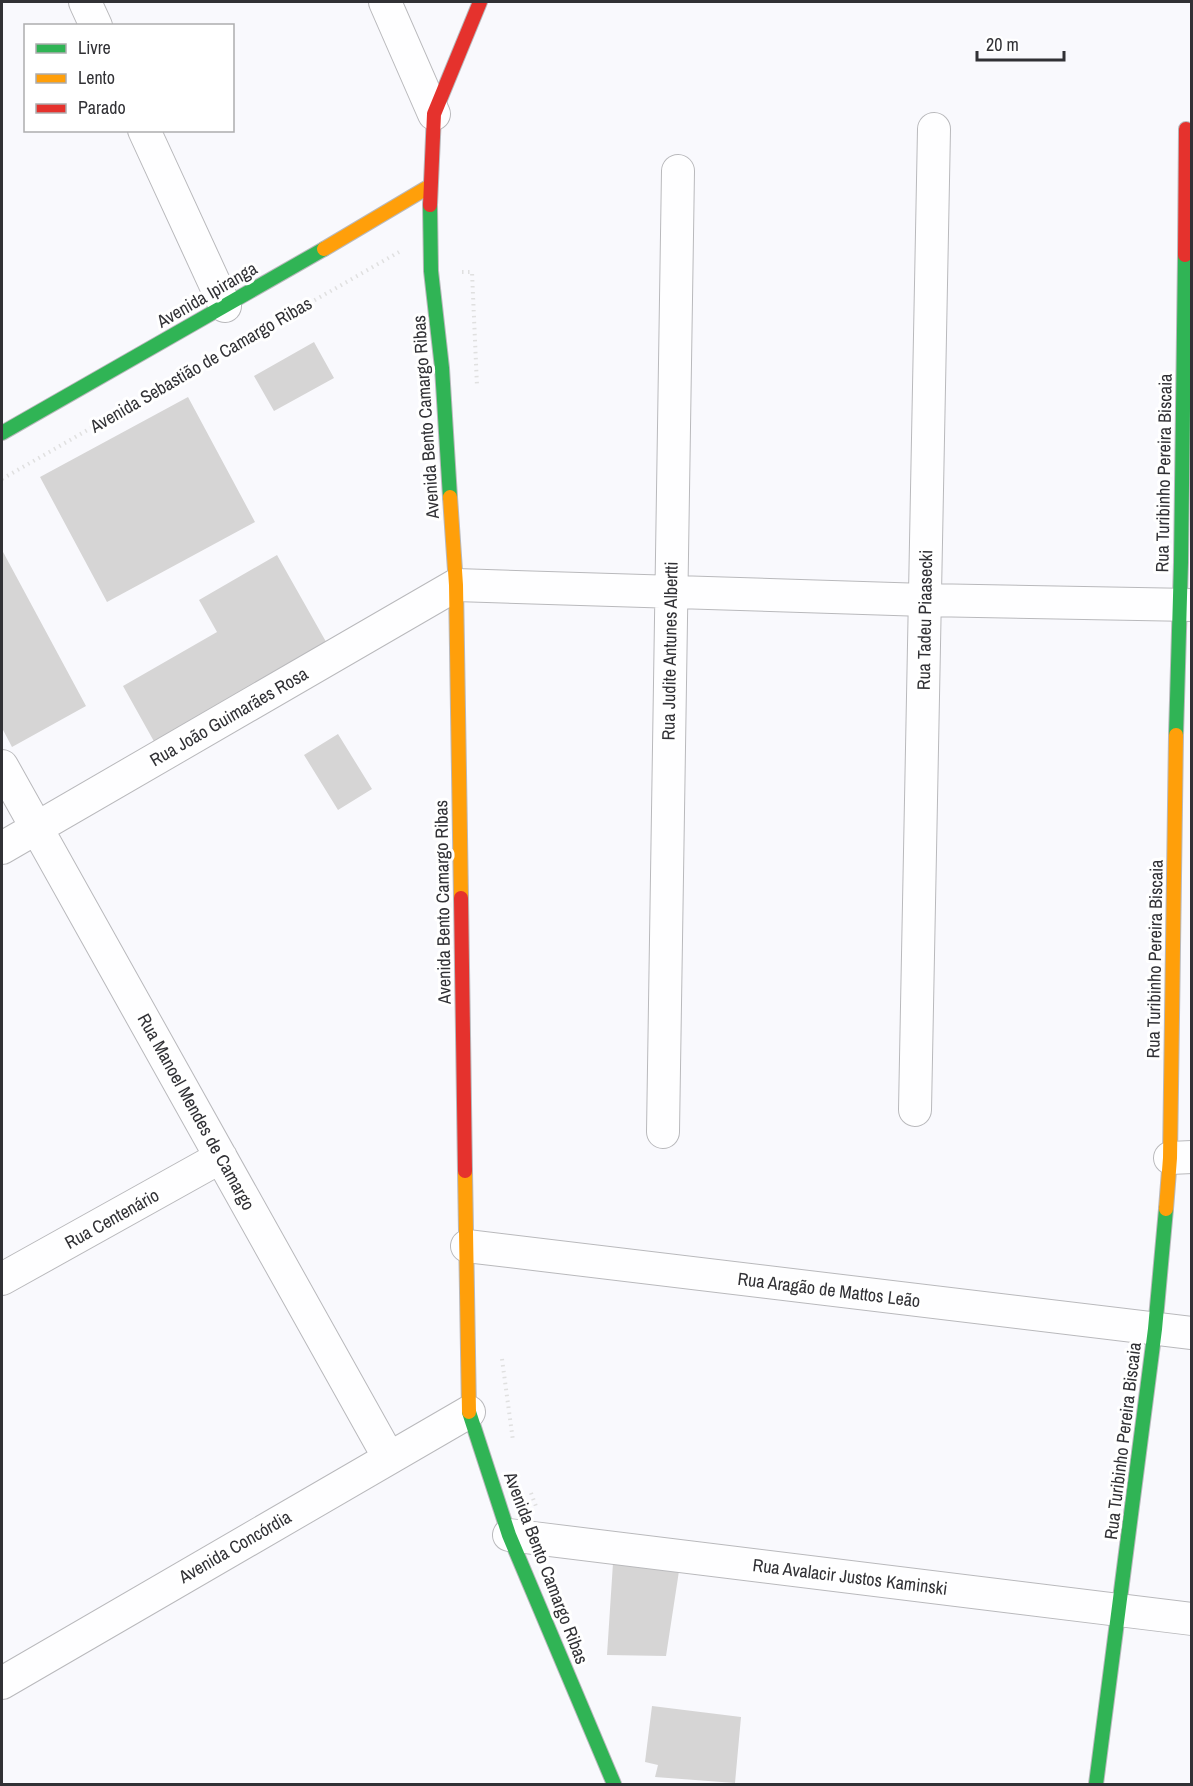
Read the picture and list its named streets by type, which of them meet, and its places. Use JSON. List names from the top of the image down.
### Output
{
  "streets": {
    "street": [
      "Avenida Ipiranga",
      "Avenida Bento Camargo Ribas",
      "Rua Turibinho Pereira Biscaia",
      "Rua Tadeu Piaasecki",
      "Rua Judite Antunes Albertti",
      "Rua João Guimarães Rosa",
      "Rua Manoel Mendes de Camargo",
      "Rua Centenário",
      "Rua Aragão de Mattos Leão",
      "Avenida Concórdia",
      "Rua Avalacir Justos Kaminski"
    ],
    "path": ["Avenida Sebastião de Camargo Ribas"]
  },
  "crossings": [
    ["Avenida Ipiranga", "Avenida Bento Camargo Ribas"],
    ["Avenida Bento Camargo Ribas", "Rua João Guimarães Rosa"],
    ["Avenida Bento Camargo Ribas", "Rua Aragão de Mattos Leão"],
    ["Avenida Bento Camargo Ribas", "Avenida Concórdia"],
    ["Avenida Bento Camargo Ribas", "Rua Avalacir Justos Kaminski"],
    ["Rua Turibinho Pereira Biscaia", "Rua Aragão de Mattos Leão"],
    ["Rua Turibinho Pereira Biscaia", "Rua Avalacir Justos Kaminski"],
    ["Rua João Guimarães Rosa", "Rua Manoel Mendes de Camargo"],
    ["Rua Manoel Mendes de Camargo", "Rua Centenário"],
    ["Rua Manoel Mendes de Camargo", "Avenida Concórdia"]
  ],
  "legend": ["Livre", "Lento", "Parado"],
  "scale_bar": "20 m"
}
